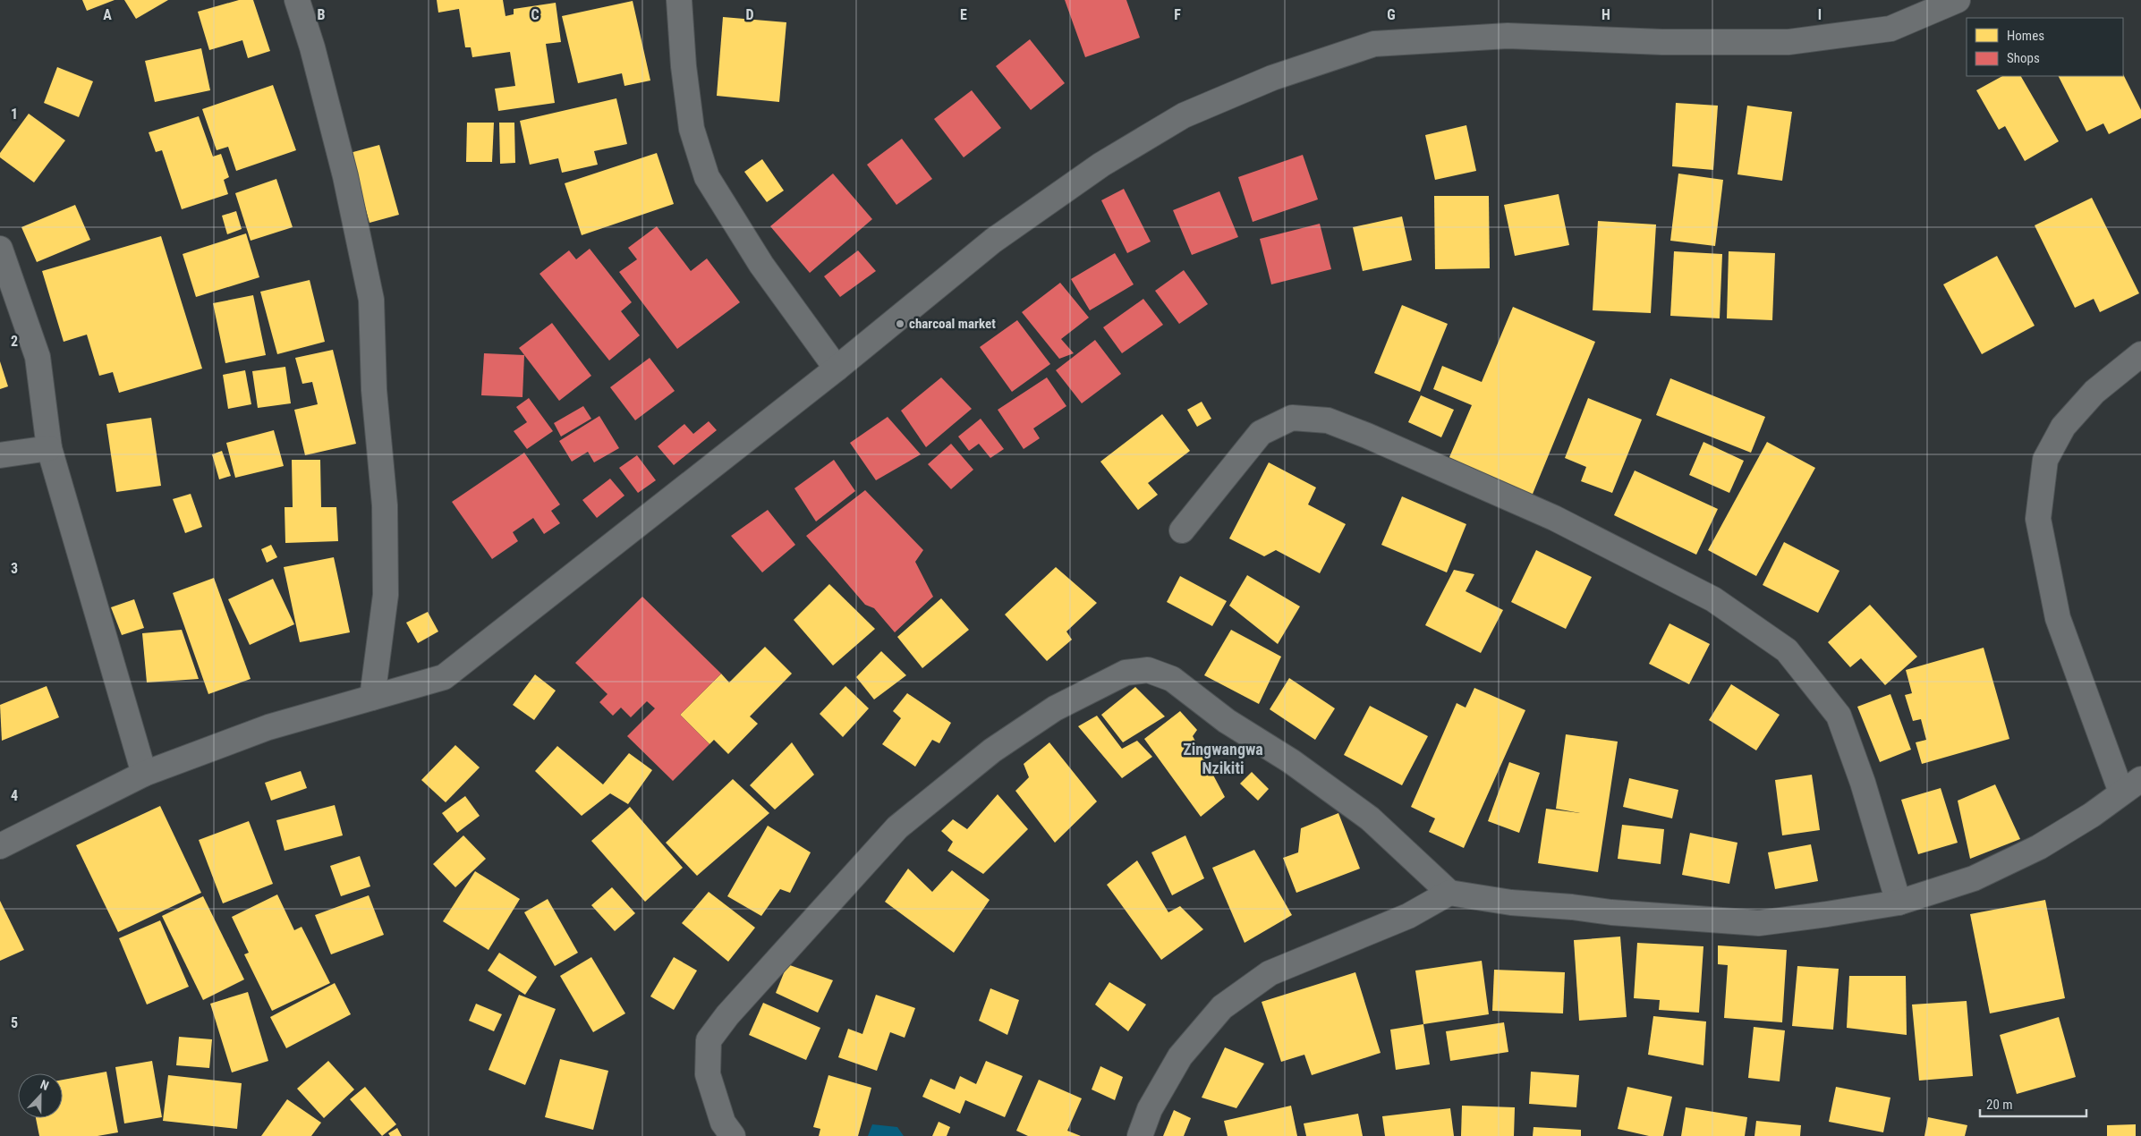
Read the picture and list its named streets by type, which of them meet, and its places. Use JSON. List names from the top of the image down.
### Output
{
  "districts": ["Zingwangwa Nzikiti"],
  "places": ["charcoal market"],
  "legend": ["Homes", "Shops"],
  "scale_bar": "20 m",
  "north": "top",
  "grid": {
    "columns": [
      "A",
      "B",
      "C",
      "D",
      "E",
      "F",
      "G",
      "H",
      "I"
    ],
    "rows": [
      "1",
      "2",
      "3",
      "4",
      "5"
    ]
  }
}
